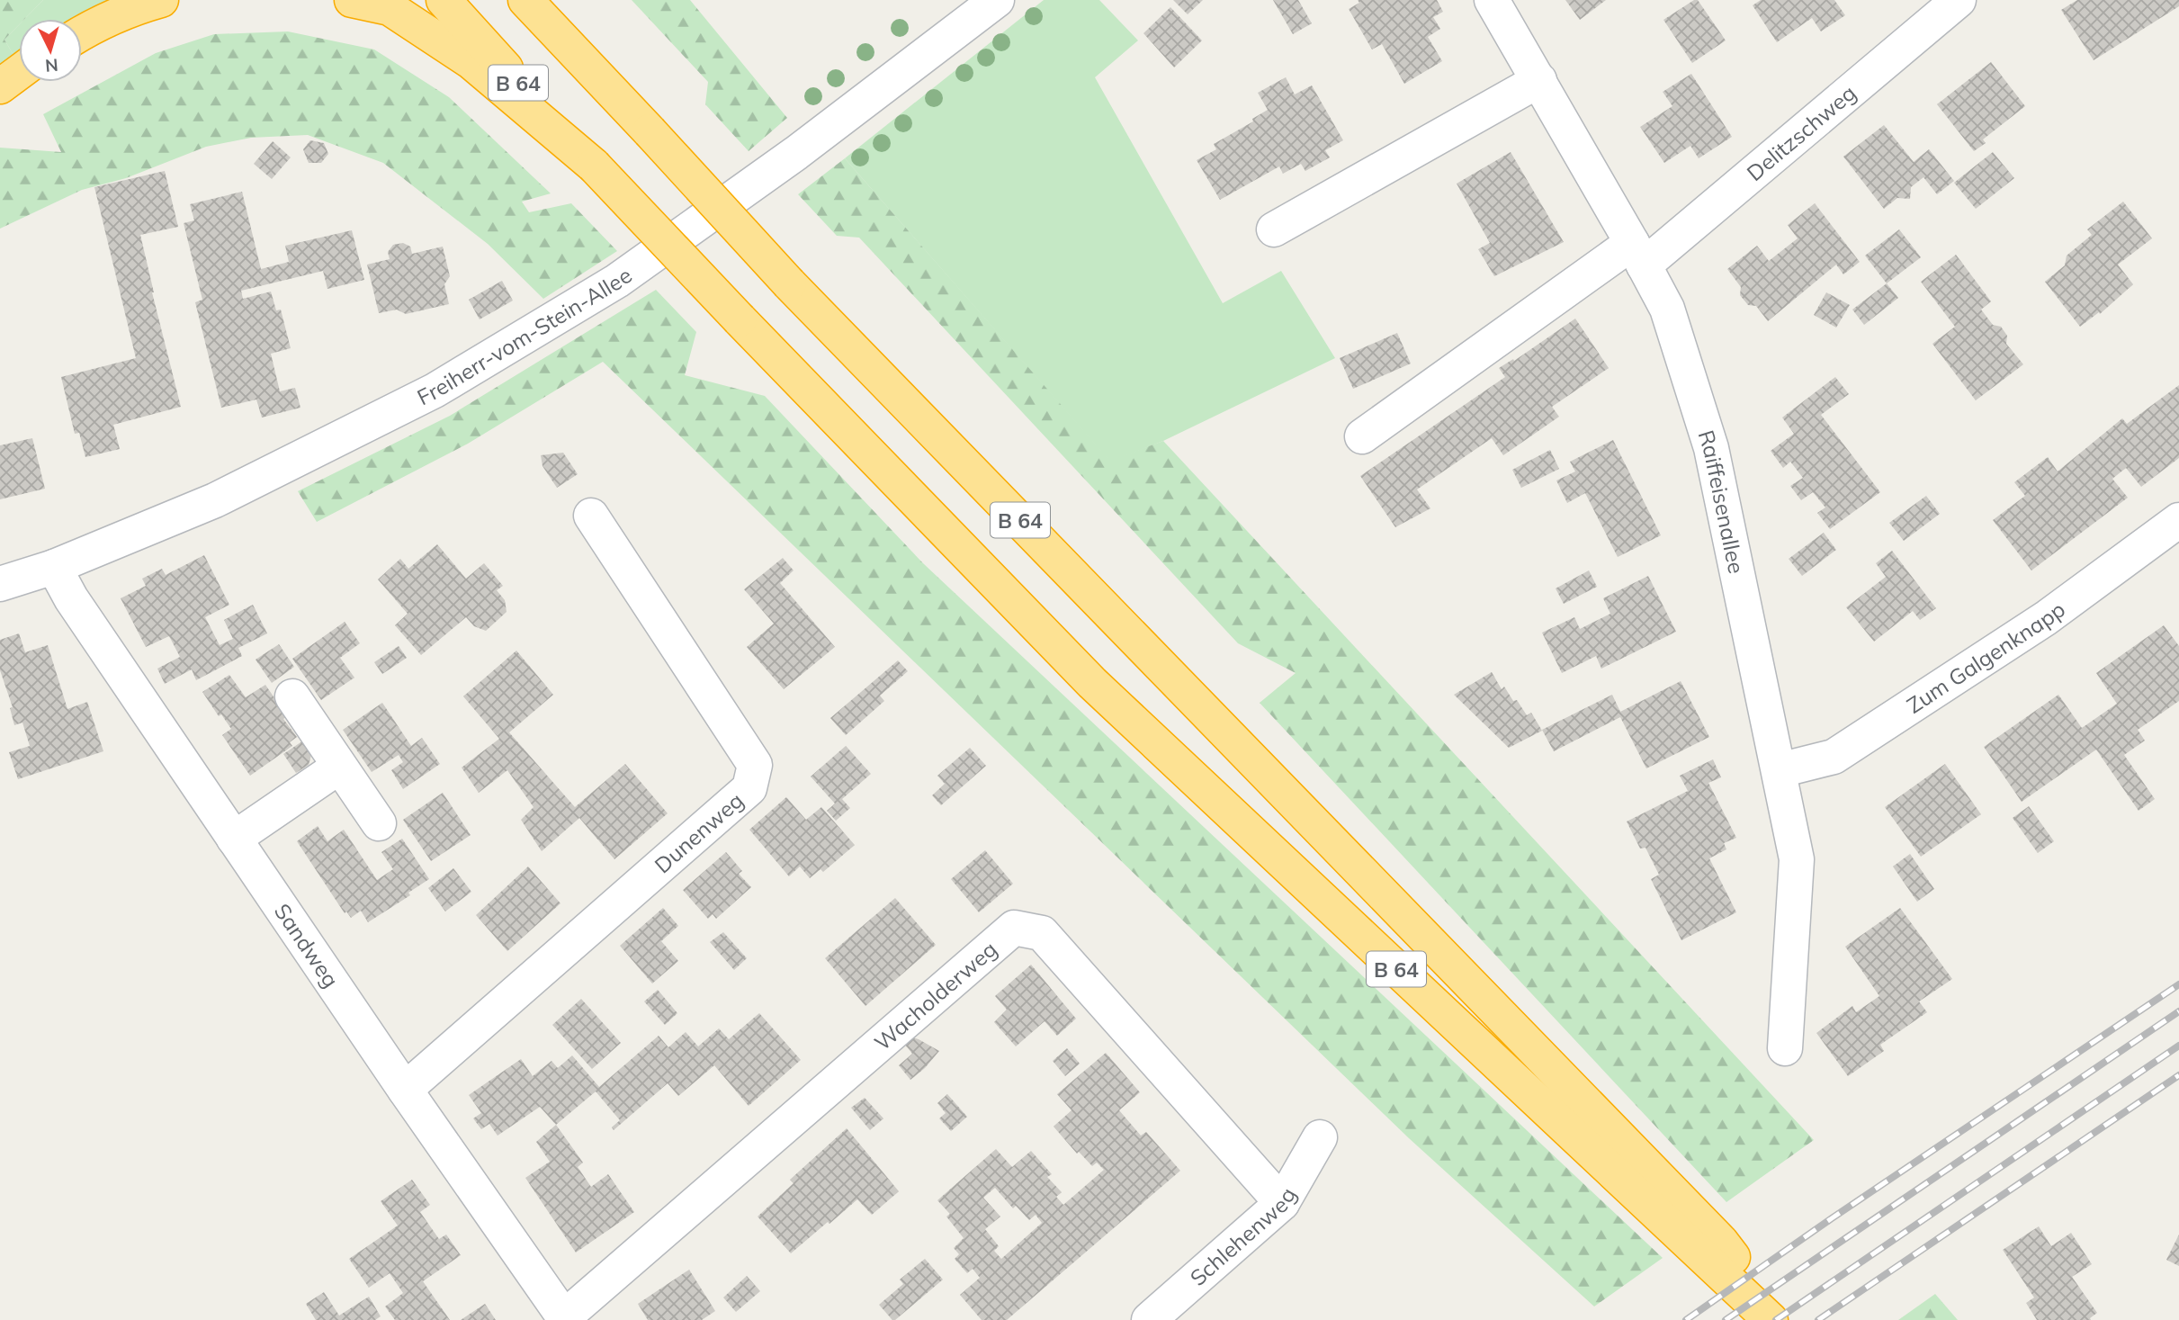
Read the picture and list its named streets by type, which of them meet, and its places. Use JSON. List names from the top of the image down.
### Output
{
  "streets": {
    "highway": ["B 64"],
    "street": [
      "Delitzschweg",
      "Freiherr-vom-Stein-Allee",
      "Raiffeisenallee",
      "Zum Galgenknapp",
      "Dunenweg",
      "Sandweg",
      "Wacholderweg",
      "Schlehenweg"
    ]
  },
  "crossings": [
    ["Delitzschweg", "Raiffeisenallee"],
    ["Freiherr-vom-Stein-Allee", "Sandweg"],
    ["Raiffeisenallee", "Zum Galgenknapp"],
    ["Dunenweg", "Sandweg"],
    ["Sandweg", "Wacholderweg"],
    ["Wacholderweg", "Schlehenweg"]
  ],
  "north": "bottom"
}
